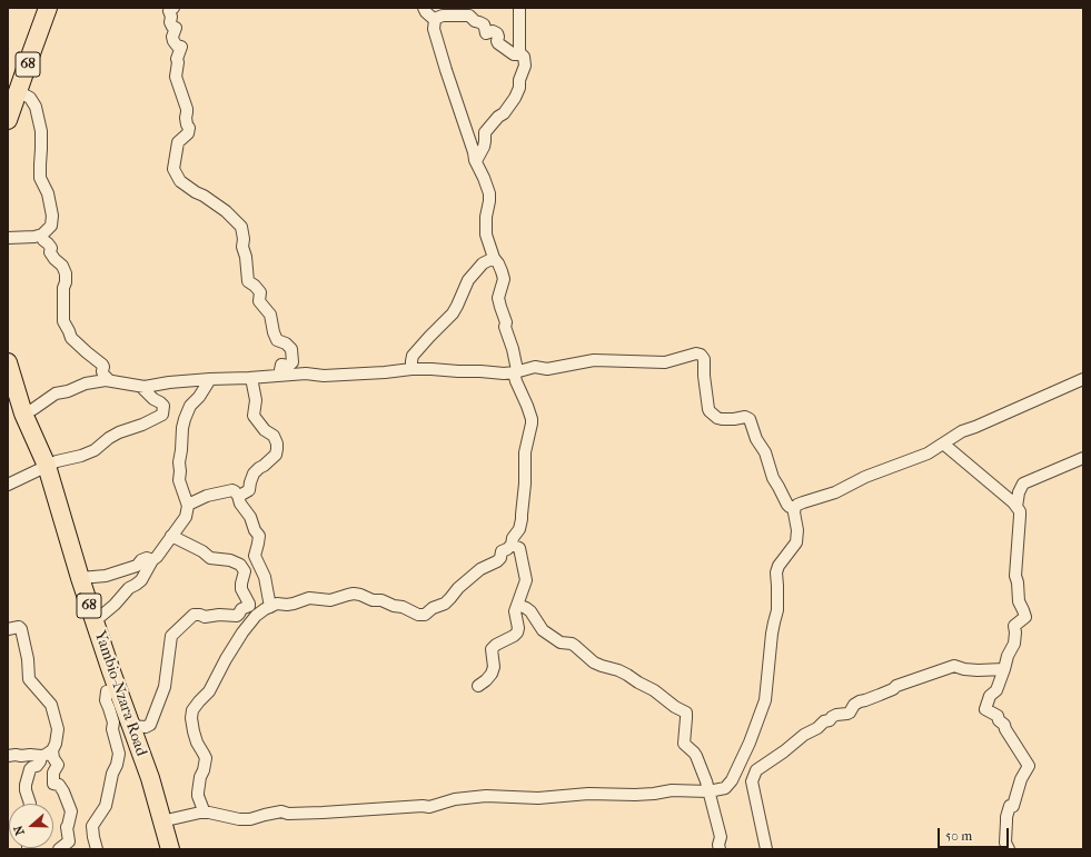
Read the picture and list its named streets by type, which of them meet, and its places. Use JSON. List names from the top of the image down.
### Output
{
  "streets": {
    "main road": ["68", "Yambio-Nzara Road"]
  },
  "scale_bar": "50 m",
  "north": "left"
}
